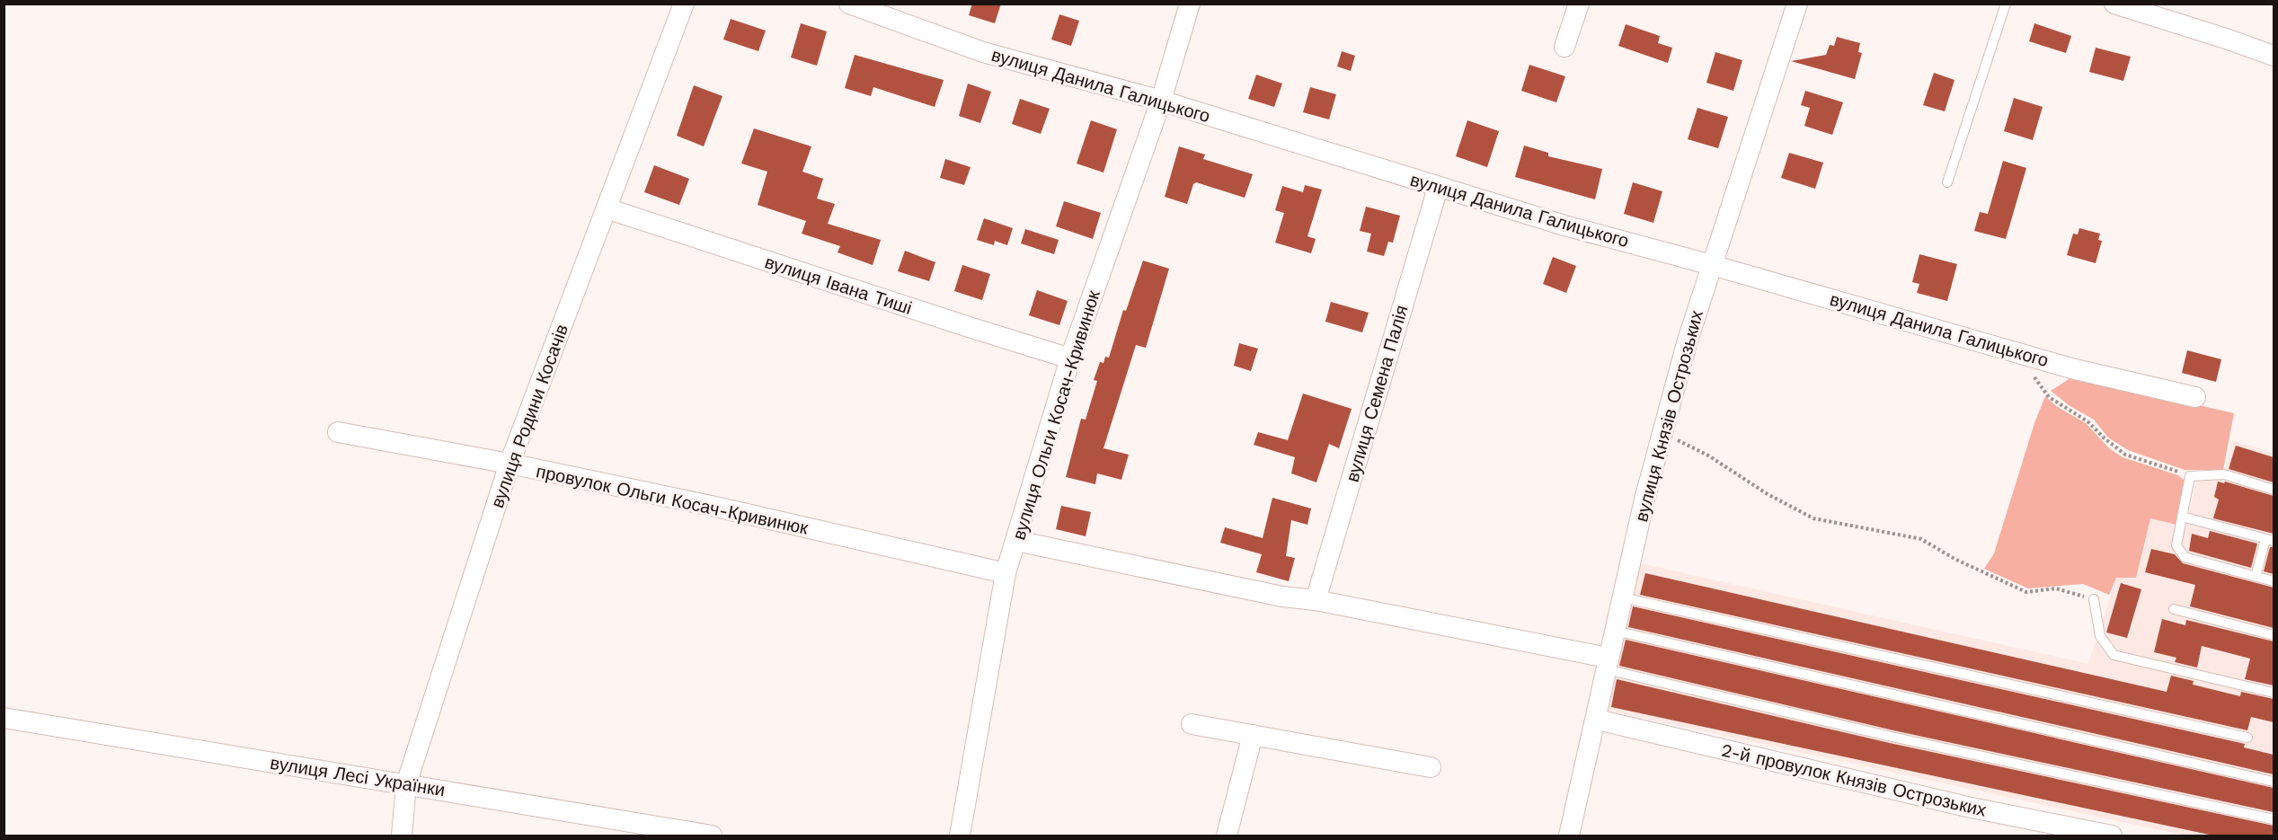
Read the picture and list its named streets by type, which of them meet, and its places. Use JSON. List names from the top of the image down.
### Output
{
  "streets": {
    "street": [
      "вулиця Данила Галицького",
      "вулиця Івана Тиші",
      "вулиця Семена Палія",
      "вулиця Ольги Косач-Кривинюк",
      "вулиця Родини Косачів",
      "вулиця Князів Острозьких",
      "провулок Ольги Косач-Кривинюк",
      "вулиця Лесі Українки",
      "2-й провулок Князів Острозьких"
    ]
  },
  "crossings": [
    ["вулиця Данила Галицького", "вулиця Семена Палія"],
    ["вулиця Данила Галицького", "вулиця Ольги Косач-Кривинюк"],
    ["вулиця Данила Галицького", "вулиця Князів Острозьких"],
    ["вулиця Івана Тиші", "вулиця Ольги Косач-Кривинюк"],
    ["вулиця Івана Тиші", "вулиця Родини Косачів"],
    ["вулиця Ольги Косач-Кривинюк", "провулок Ольги Косач-Кривинюк"],
    ["вулиця Родини Косачів", "провулок Ольги Косач-Кривинюк"],
    ["вулиця Родини Косачів", "вулиця Лесі Українки"],
    ["вулиця Князів Острозьких", "2-й провулок Князів Острозьких"]
  ]
}
